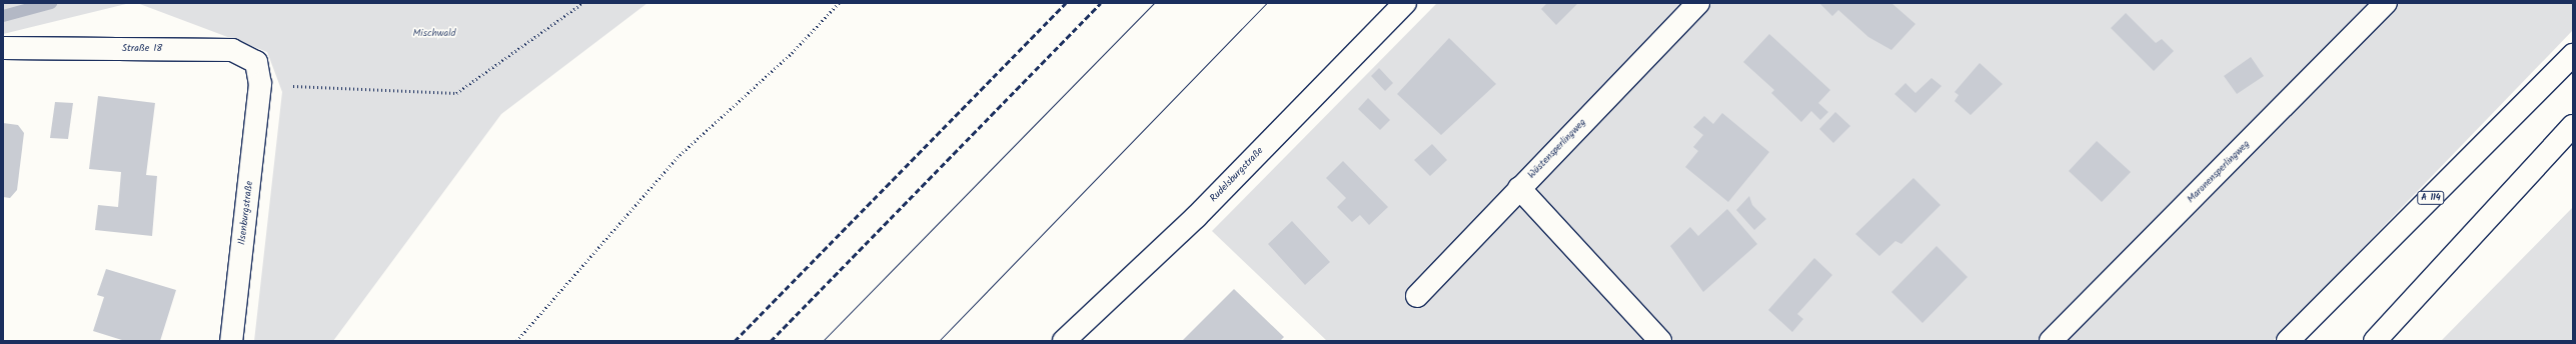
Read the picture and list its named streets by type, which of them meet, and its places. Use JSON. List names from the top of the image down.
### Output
{
  "streets": {
    "main road": [
      "Straße 18",
      "Wüstensperlingweg",
      "Maronensperlingweg",
      "Rudelsburgstraße",
      "A 114",
      "Ilsenburgstraße"
    ]
  },
  "crossings": [
    ["Straße 18", "Ilsenburgstraße"]
  ],
  "parks": ["Mischwald"]
}
